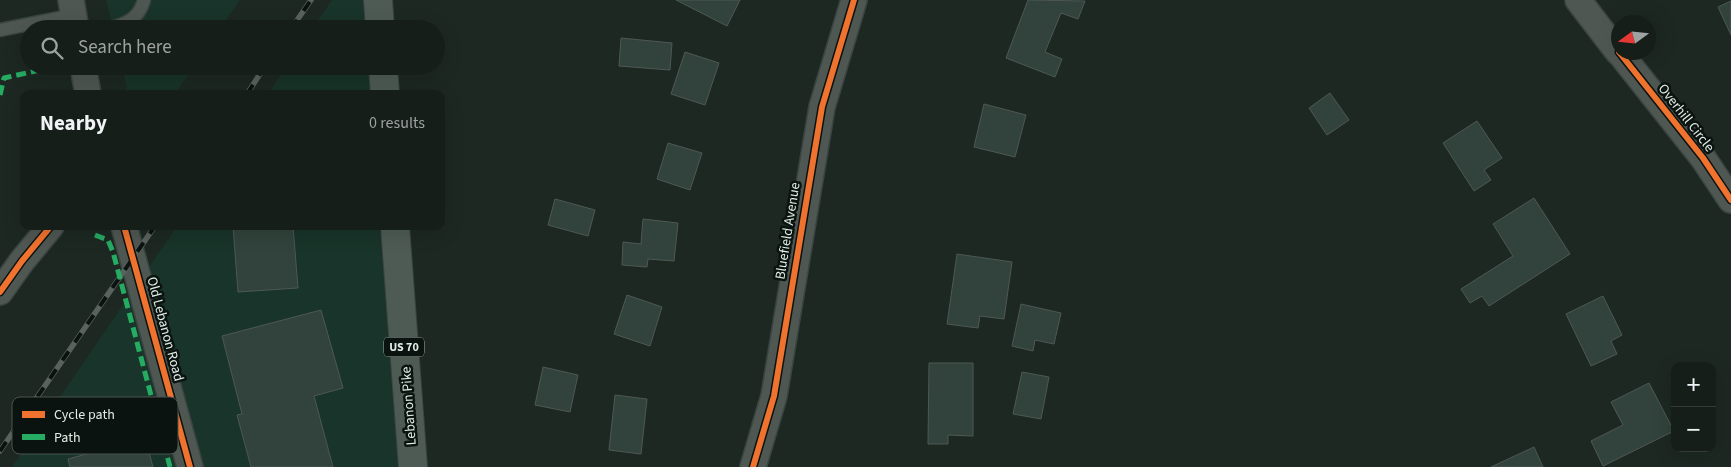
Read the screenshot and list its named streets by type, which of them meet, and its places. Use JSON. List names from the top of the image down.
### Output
{
  "streets": {
    "main road": ["US 70", "Lebanon Pike"],
    "street": ["Overhill Circle", "Bluefield Avenue", "Old Lebanon Road"]
  },
  "legend": ["Cycle path", "Path"],
  "north": "left",
  "page": {
    "search": "Search here",
    "heading": ["Nearby", "0 results"],
    "map_buttons": ["+", "−"]
  }
}
